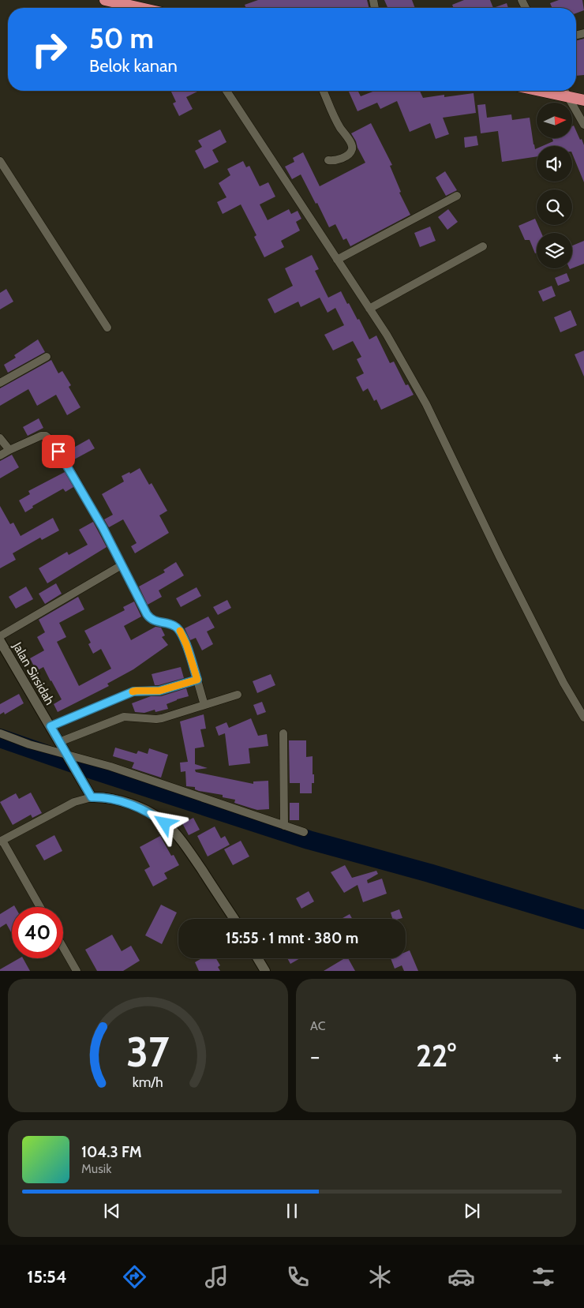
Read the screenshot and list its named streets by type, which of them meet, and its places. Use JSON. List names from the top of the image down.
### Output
{
  "streets": {
    "street": ["Jalan Sirsidah"]
  },
  "north": "right",
  "page": {
    "turn": ["50 m", "Belok kanan"],
    "limit": "40",
    "trip": "15:55 · 1 mnt · 380 m",
    "tile": "AC",
    "heat": ["−", "22°", "+"],
    "song": ["104.3 FM", "Musik"],
    "tabs": "15:54",
    "gauge": ["37", "km/h"]
  }
}
